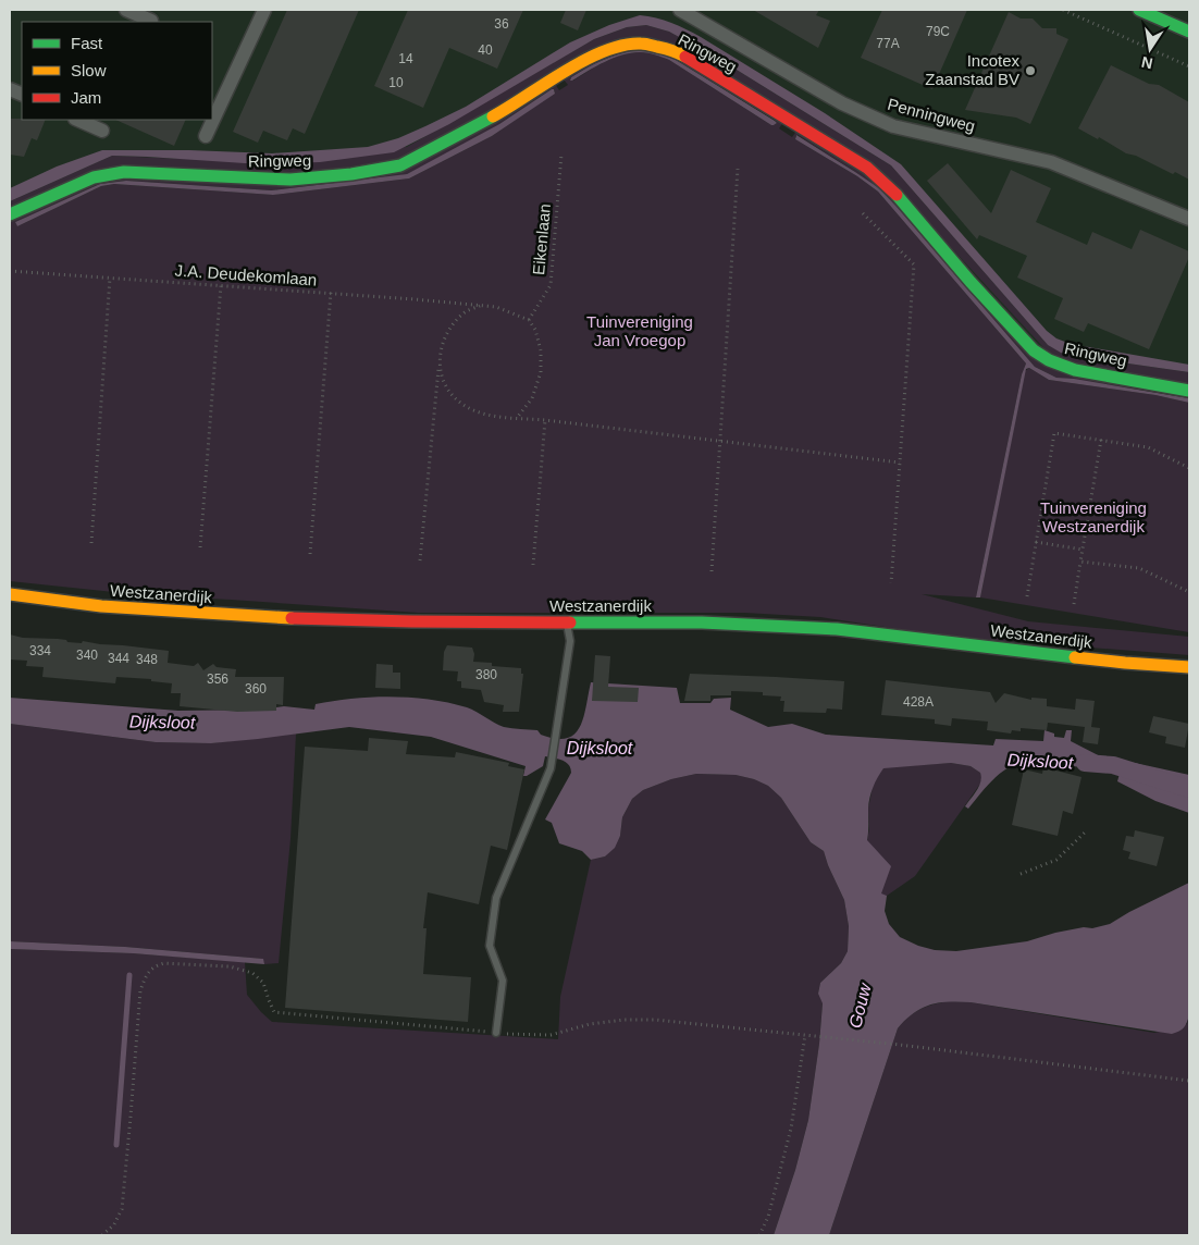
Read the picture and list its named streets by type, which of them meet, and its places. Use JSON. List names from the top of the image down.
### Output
{
  "streets": {
    "street": ["Ringweg", "Penningweg", "Westzanerdijk"],
    "path": ["Eikenlaan", "J.A. Deudekomlaan"]
  },
  "crossings": [
    ["Eikenlaan", "J.A. Deudekomlaan"]
  ],
  "water": ["Dijksloot", "Gouw"],
  "parks": ["Tuinvereniging Jan Vroegop", "Tuinvereniging Westzanerdijk"],
  "places": ["Incotex Zaanstad BV"],
  "house_numbers": [
    "36",
    "79C",
    "77A",
    "40",
    "14",
    "10",
    "334",
    "340",
    "344",
    "348",
    "380",
    "356",
    "360",
    "428A"
  ],
  "legend": ["Fast", "Slow", "Jam"],
  "north": "bottom"
}
